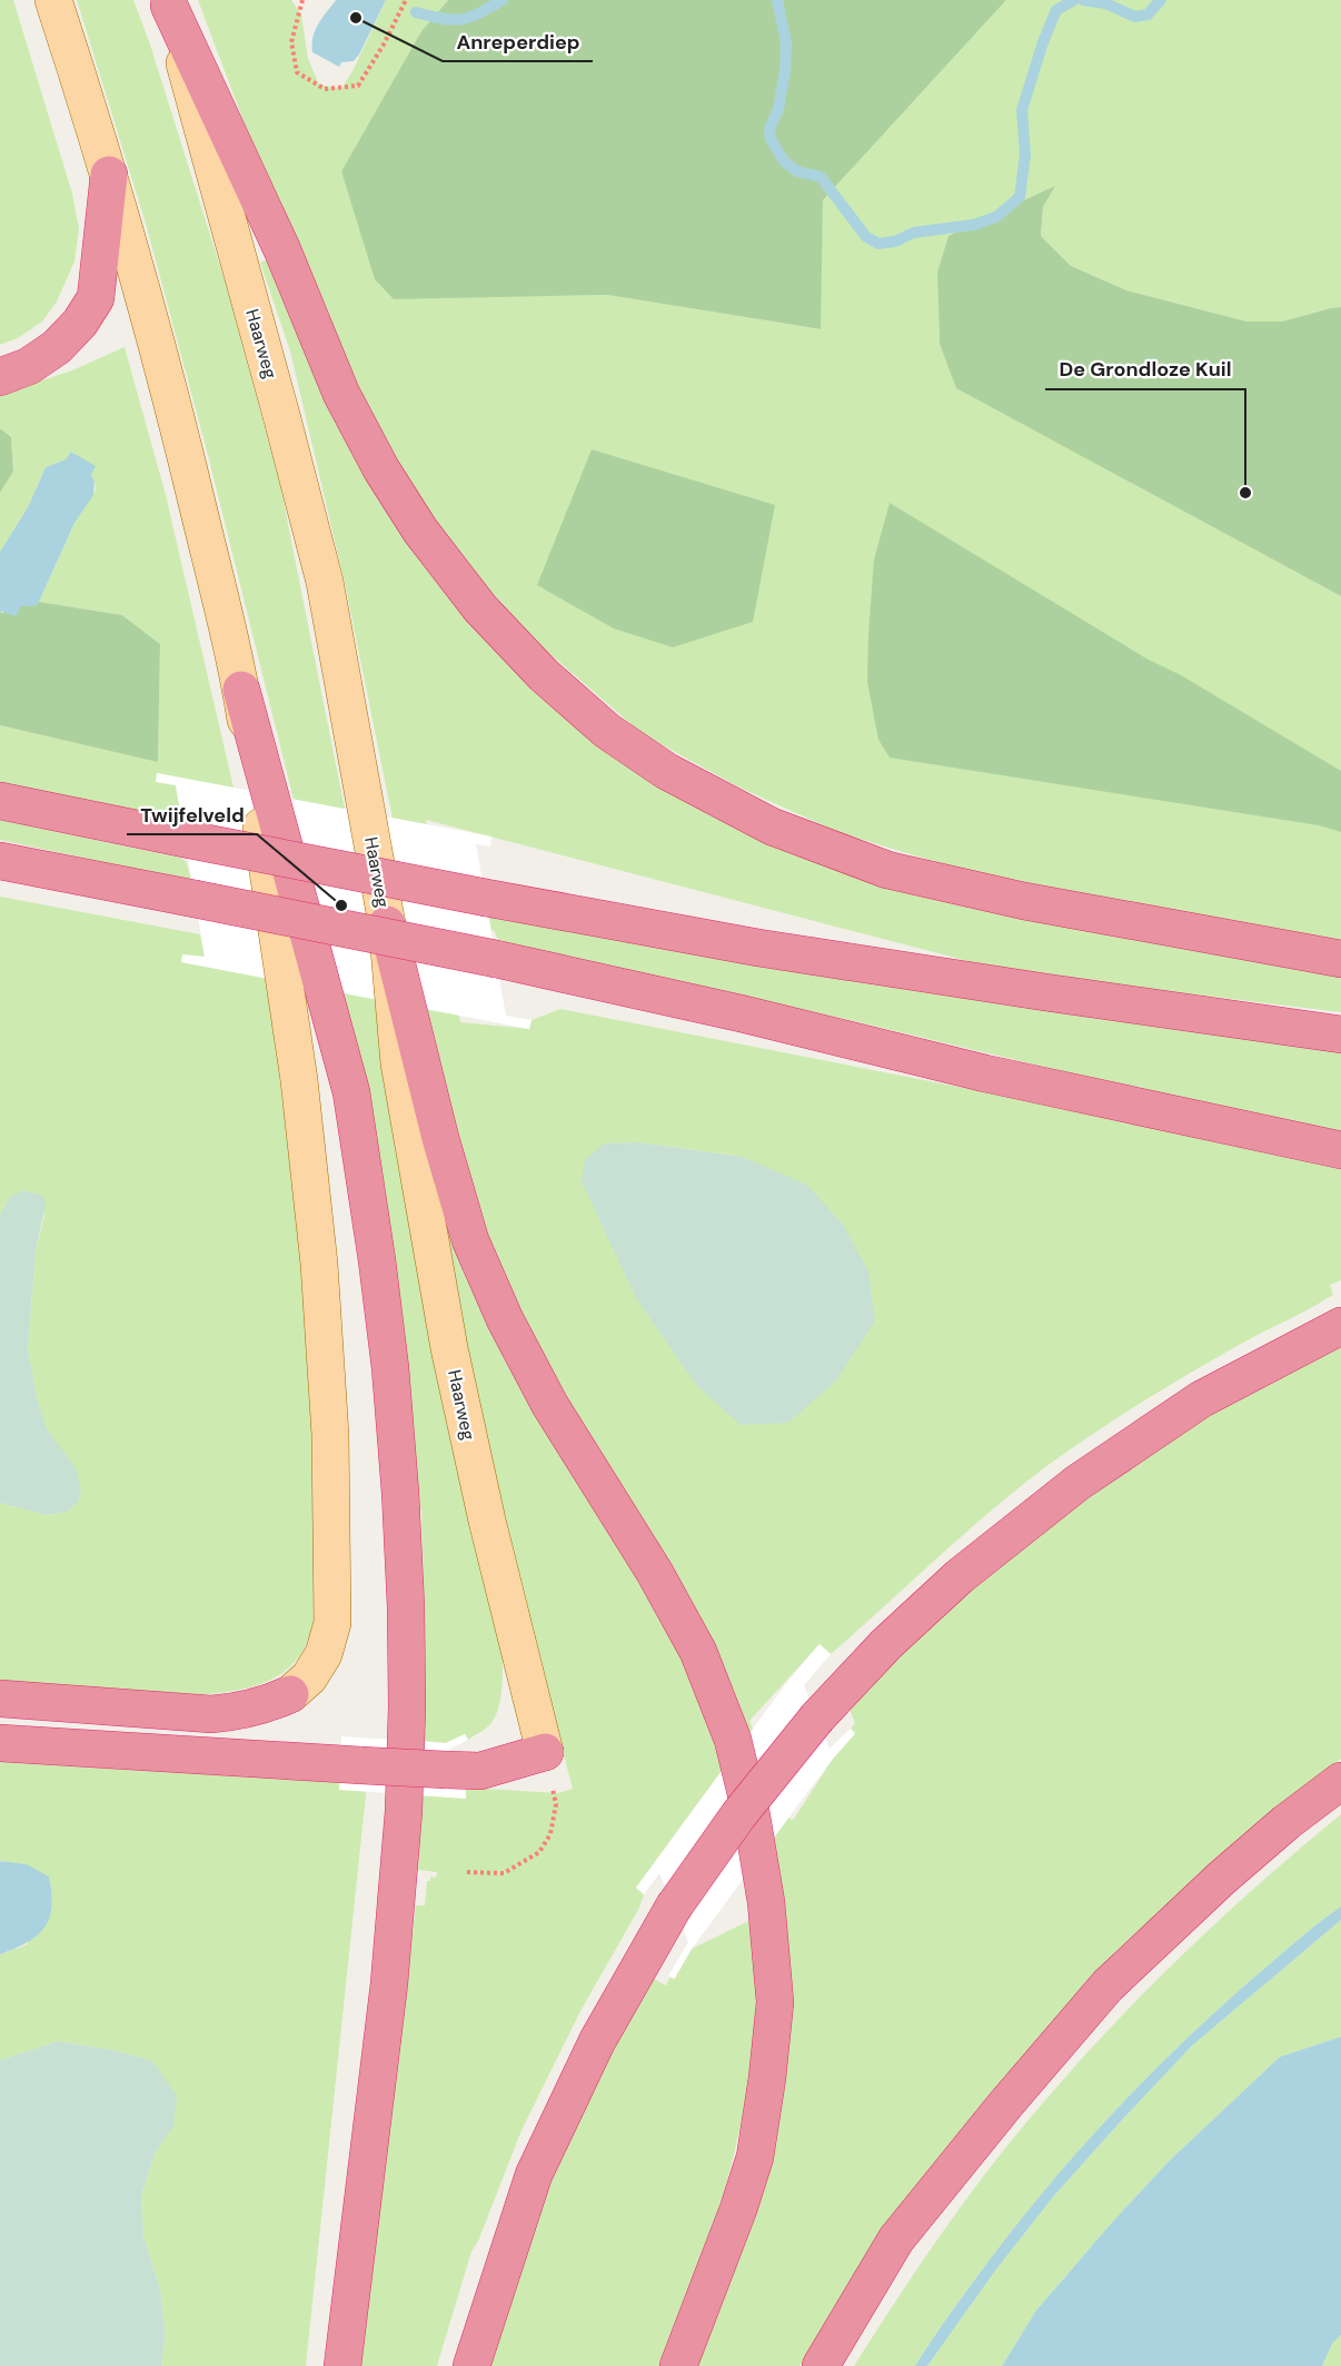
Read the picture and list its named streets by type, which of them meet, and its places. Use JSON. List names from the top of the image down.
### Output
{
  "streets": {
    "main road": ["Haarweg"]
  },
  "places": ["Anreperdiep", "De Grondloze Kuil", "Twijfelveld"]
}
